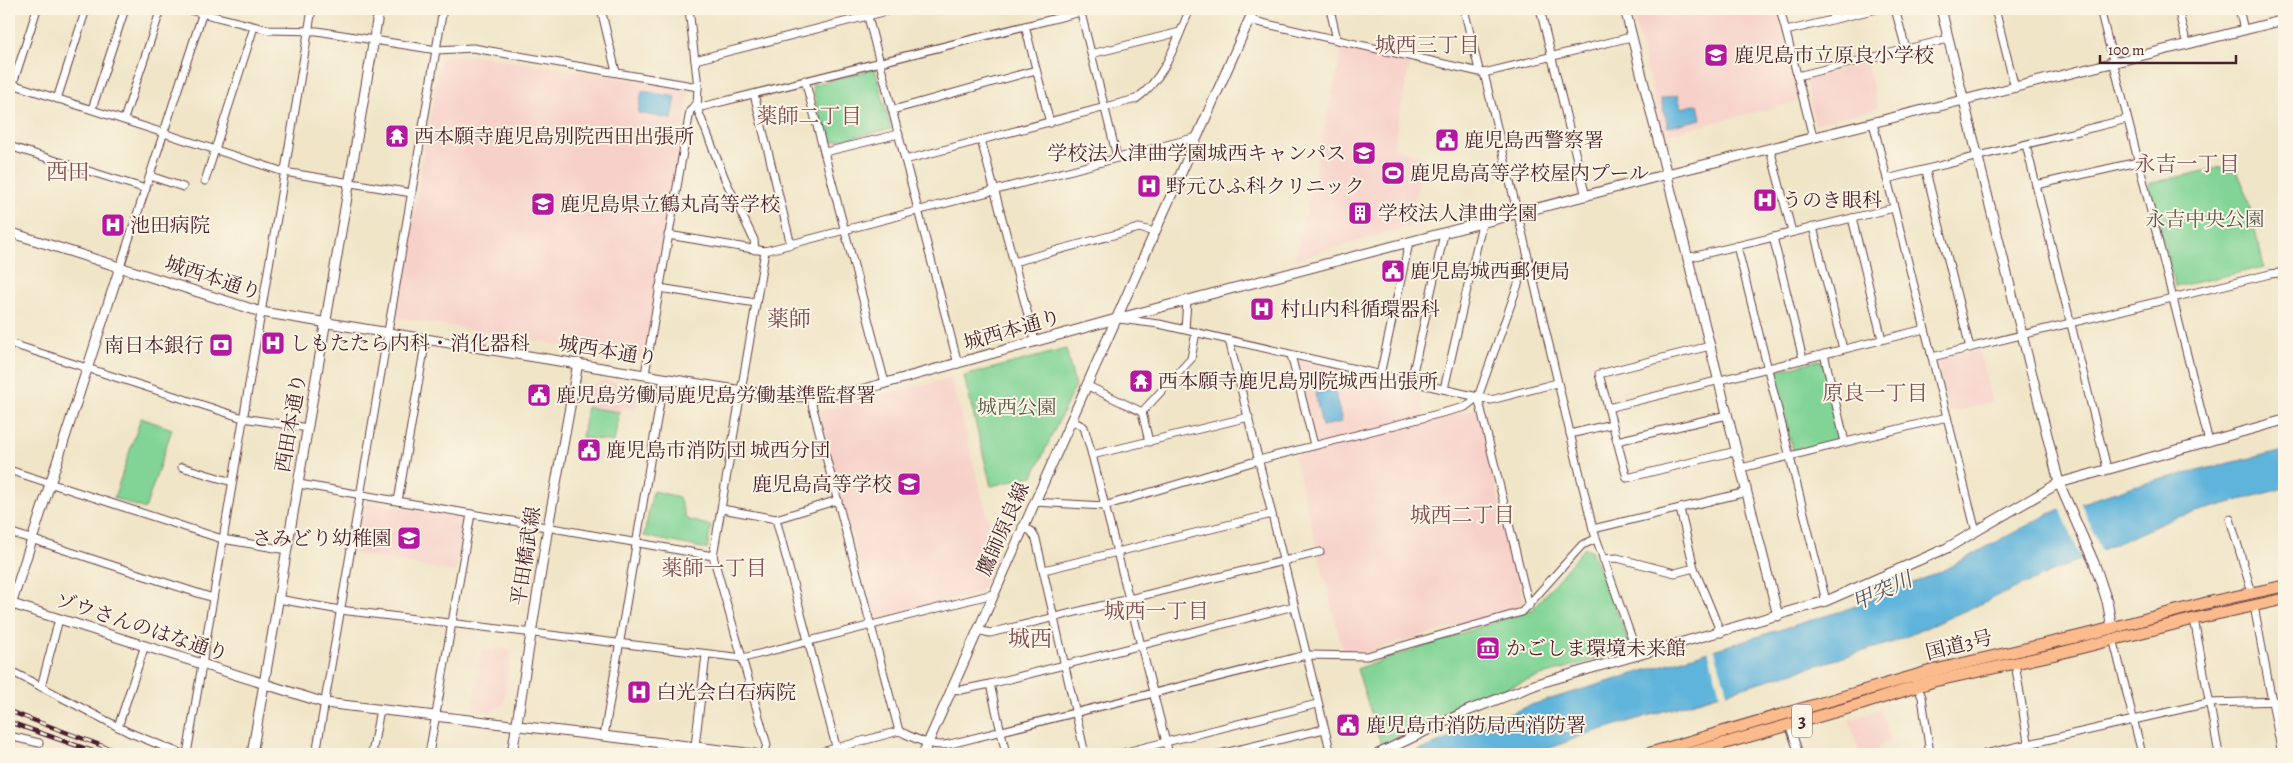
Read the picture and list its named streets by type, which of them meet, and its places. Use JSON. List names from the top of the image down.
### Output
{
  "streets": {
    "highway": ["国道3号", "3"],
    "street": [
      "城西本通り",
      "西田本通り",
      "鷹師原良線",
      "平田橋武線",
      "ゾウさんのはな通り"
    ]
  },
  "crossings": [
    ["城西本通り", "西田本通り"],
    ["城西本通り", "鷹師原良線"],
    ["城西本通り", "平田橋武線"],
    ["西田本通り", "ゾウさんのはな通り"],
    ["平田橋武線", "ゾウさんのはな通り"]
  ],
  "districts": [
    "城西三丁目",
    "薬師二丁目",
    "永吉一丁目",
    "西田",
    "薬師",
    "原良一丁目",
    "城西二丁目",
    "薬師一丁目",
    "城西一丁目",
    "城西"
  ],
  "water": ["甲突川"],
  "parks": ["永吉中央公園", "城西公園"],
  "places": {
    "school or university": [
      "鹿児島市立原良小学校",
      "学校法人津曲学園城西キャンパス",
      "鹿児島県立鶴丸高等学校",
      "鹿児島高等学校",
      "さみどり幼稚園"
    ],
    "temple": ["西本願寺鹿児島別院西田出張所", "西本願寺鹿児島別院城西出張所"],
    "public building": [
      "鹿児島西警察署",
      "鹿児島城西郵便局",
      "鹿児島労働局鹿児島労働基準監督署",
      "鹿児島市消防団 城西分団",
      "鹿児島市消防局西消防署"
    ],
    "sports": ["鹿児島高等学校屋内プール"],
    "hospital": [
      "野元ひふ科クリニック",
      "うのき眼科",
      "池田病院",
      "村山内科循環器科",
      "しもたたら内科・消化器科",
      "白光会白石病院"
    ],
    "building": ["学校法人津曲学園"],
    "bank": ["南日本銀行"],
    "museum": ["かごしま環境未来館"]
  },
  "scale_bar": "100 m"
}
